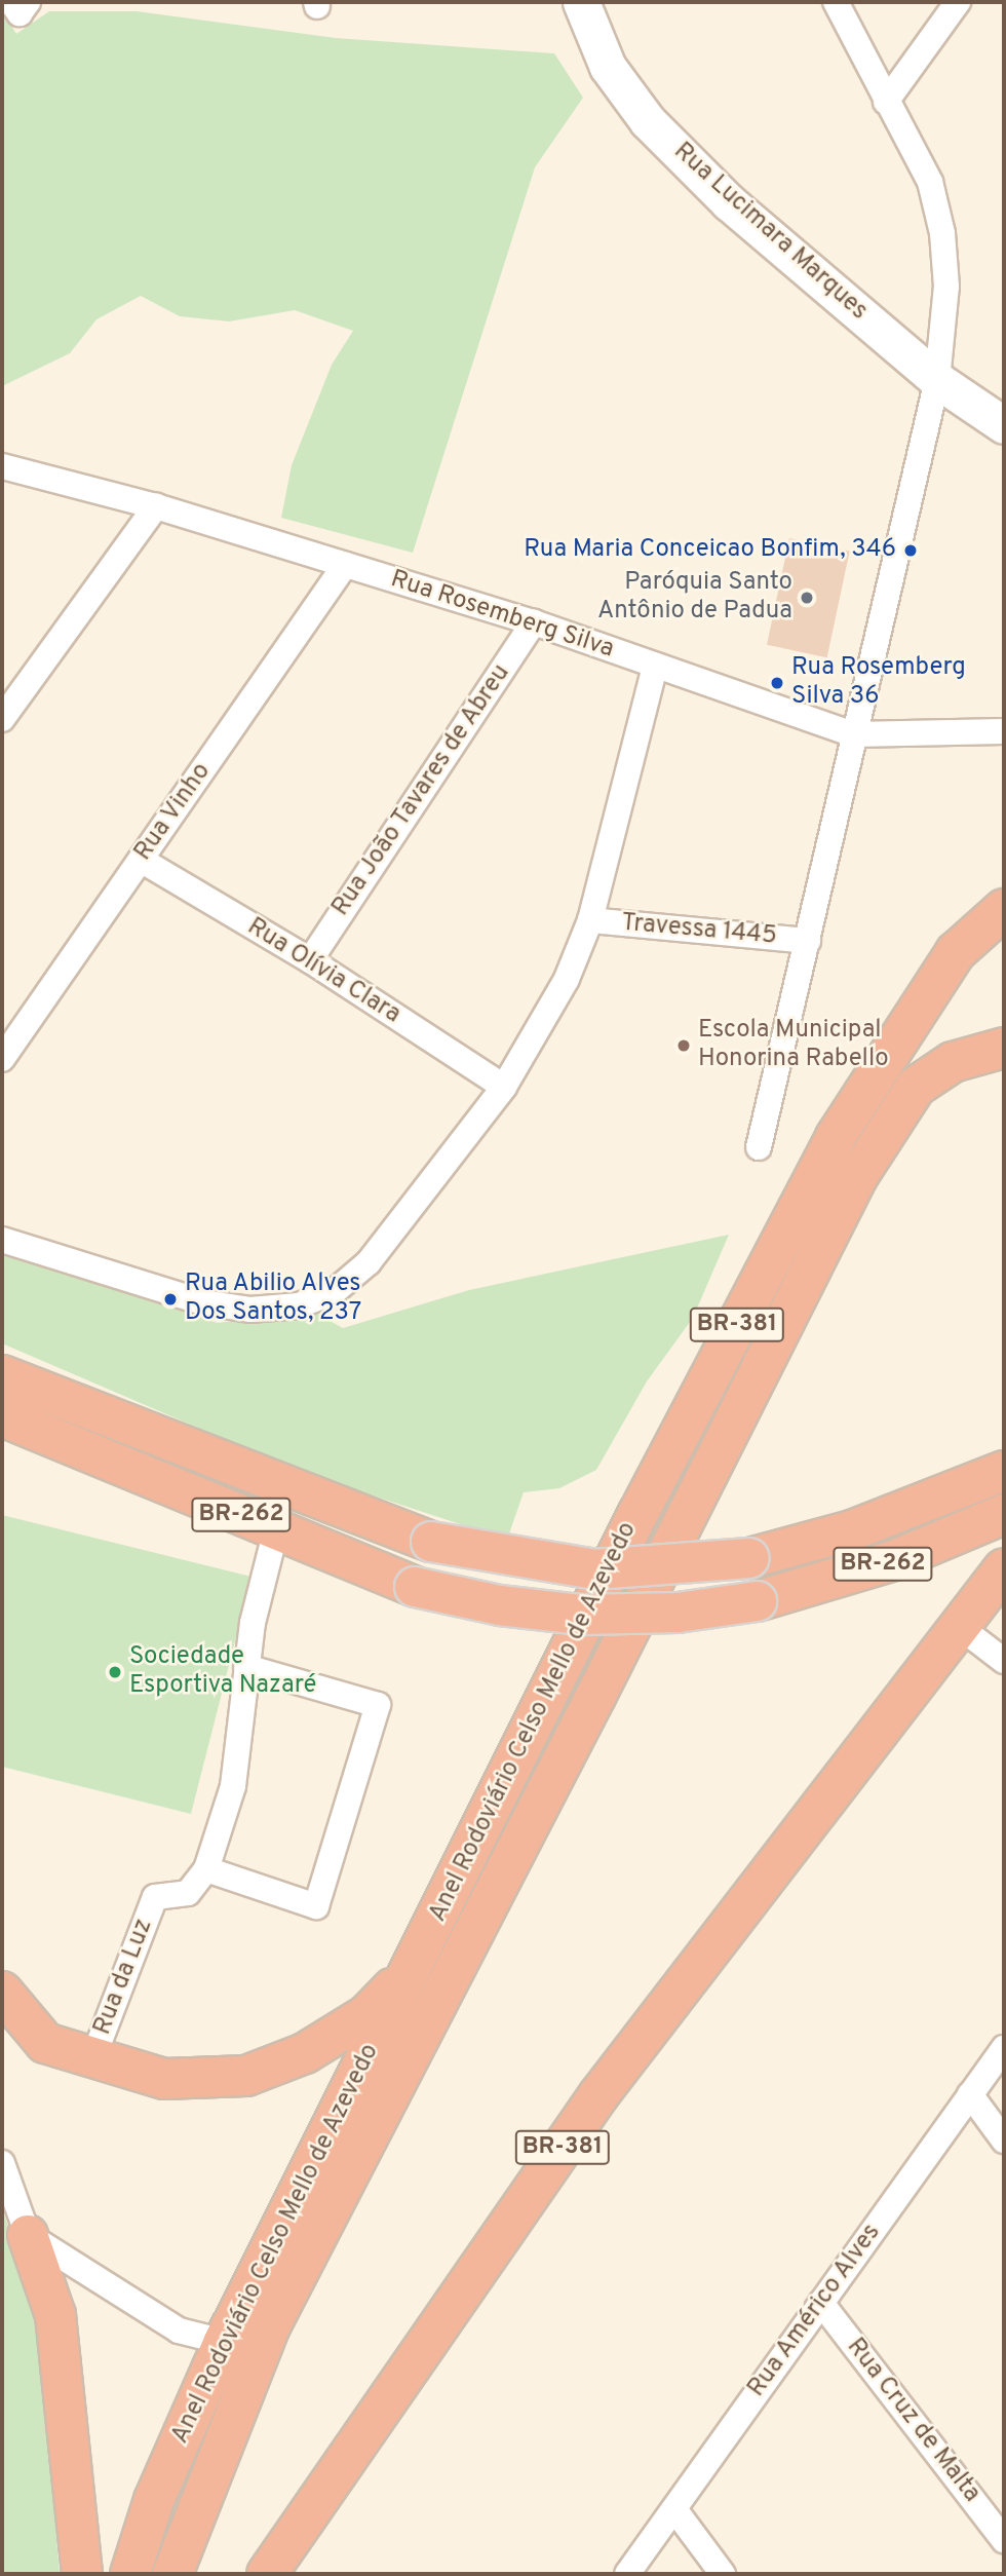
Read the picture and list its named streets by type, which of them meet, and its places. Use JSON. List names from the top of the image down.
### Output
{
  "streets": {
    "highway": ["BR-381", "BR-262", "Anel Rodoviário Celso Mello de Azevedo"],
    "street": [
      "Rua Lucimara Marques",
      "Rua Rosemberg Silva",
      "Rua João Tavares de Abreu",
      "Rua Vinho",
      "Travessa 1445",
      "Rua Olívia Clara",
      "Rua da Luz",
      "Rua Américo Alves",
      "Rua Cruz de Malta"
    ]
  },
  "crossings": [
    ["Rua Rosemberg Silva", "Rua João Tavares de Abreu"],
    ["Rua Rosemberg Silva", "Rua Vinho"],
    ["Rua João Tavares de Abreu", "Rua Olívia Clara"],
    ["Rua Vinho", "Rua Olívia Clara"],
    ["Rua Américo Alves", "Rua Cruz de Malta"]
  ],
  "places": [
    "Rua Maria Conceicao Bonfim, 346",
    "Paróquia Santo Antônio de Padua",
    "Rua Rosemberg Silva 36",
    "Escola Municipal Honorina Rabello",
    "Rua Abilio Alves Dos Santos, 237",
    "Sociedade Esportiva Nazaré"
  ]
}
